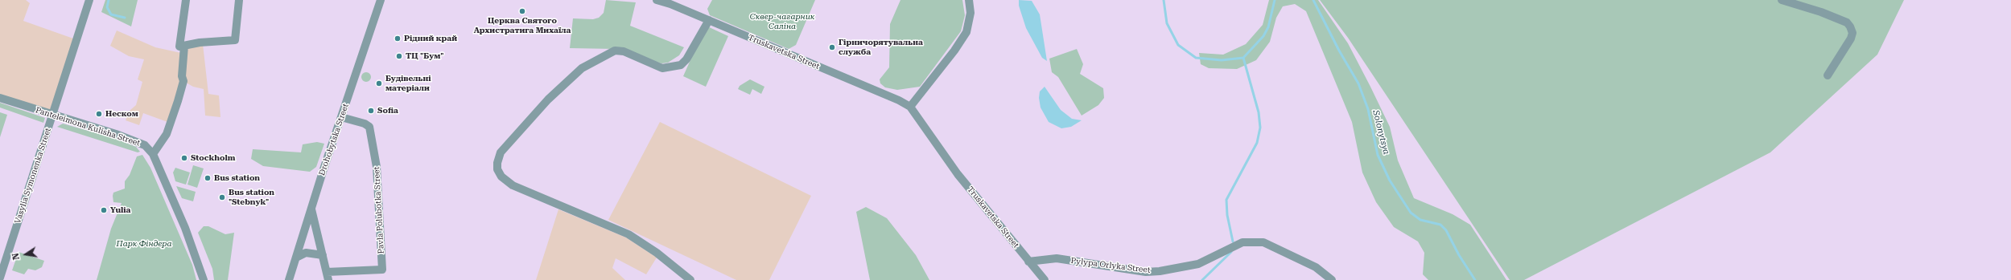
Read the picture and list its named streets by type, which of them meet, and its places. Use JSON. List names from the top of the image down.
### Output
{
  "streets": {
    "street": [
      "Truskavetska Street",
      "Panteleimona Kulisha Street",
      "Drohobytska Street",
      "Vasylia Symonenka Street",
      "Pavla Polubotka Street",
      "Pylypa Orlyka Street"
    ]
  },
  "crossings": [
    ["Truskavetska Street", "Pylypa Orlyka Street"],
    ["Panteleimona Kulisha Street", "Vasylia Symonenka Street"],
    ["Drohobytska Street", "Pavla Polubotka Street"]
  ],
  "water": ["Solonytsya"],
  "parks": ["Сквер-чагарник Саліна", "Парк Фіндера"],
  "places": [
    "Церква Святого Архистратига Михаїла",
    "Рідний край",
    "Гірничорятувальна служба",
    "ТЦ \"Бум\"",
    "Будівельні матеріали",
    "Sofia",
    "Неском",
    "Stockholm",
    "Bus station",
    "Bus station \"Stebnyk\"",
    "Yulia"
  ],
  "north": "left"
}
